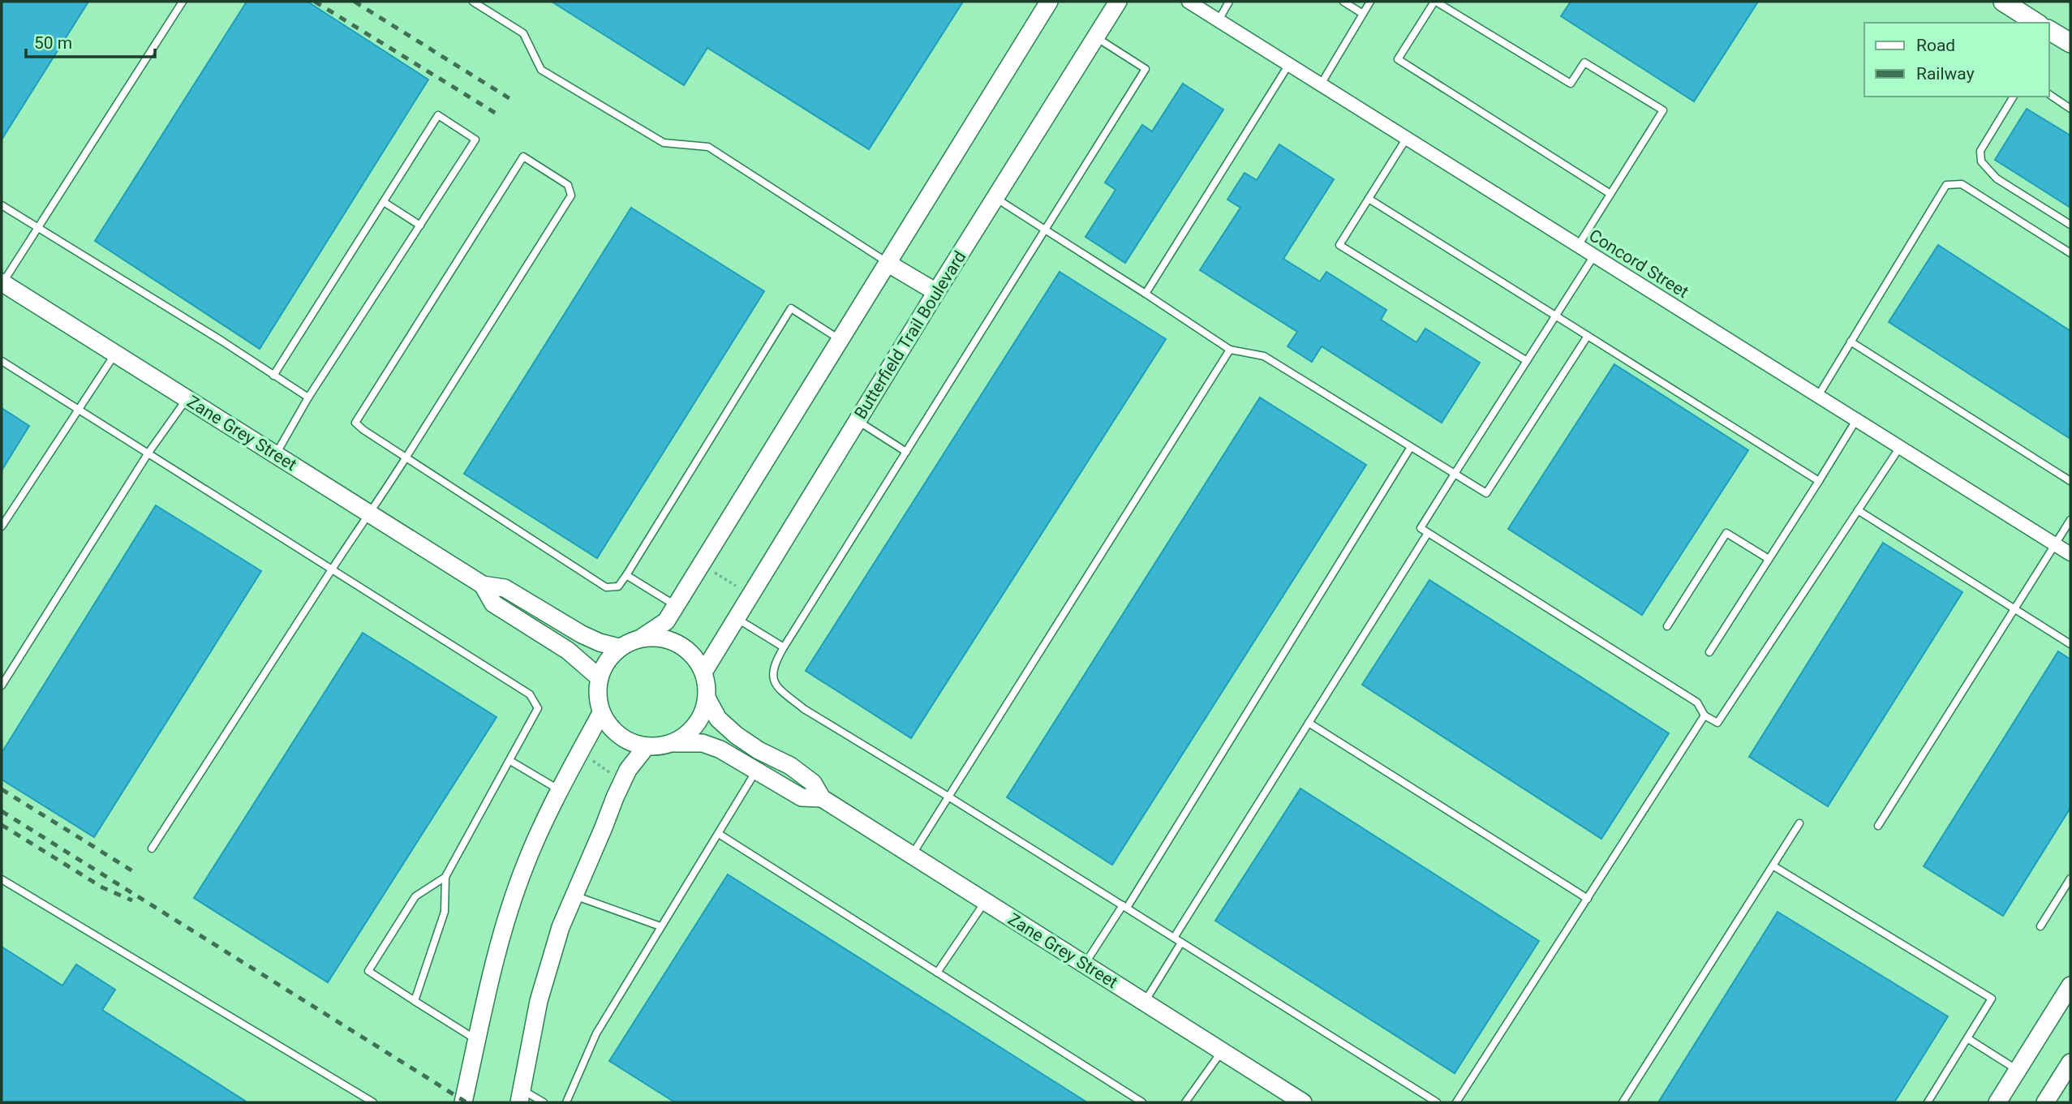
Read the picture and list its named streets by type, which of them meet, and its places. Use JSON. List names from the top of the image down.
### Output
{
  "streets": {
    "street": ["Concord Street", "Butterfield Trail Boulevard", "Zane Grey Street"]
  },
  "crossings": [
    ["Butterfield Trail Boulevard", "Zane Grey Street"]
  ],
  "legend": ["Road", "Railway"],
  "scale_bar": "50 m"
}
